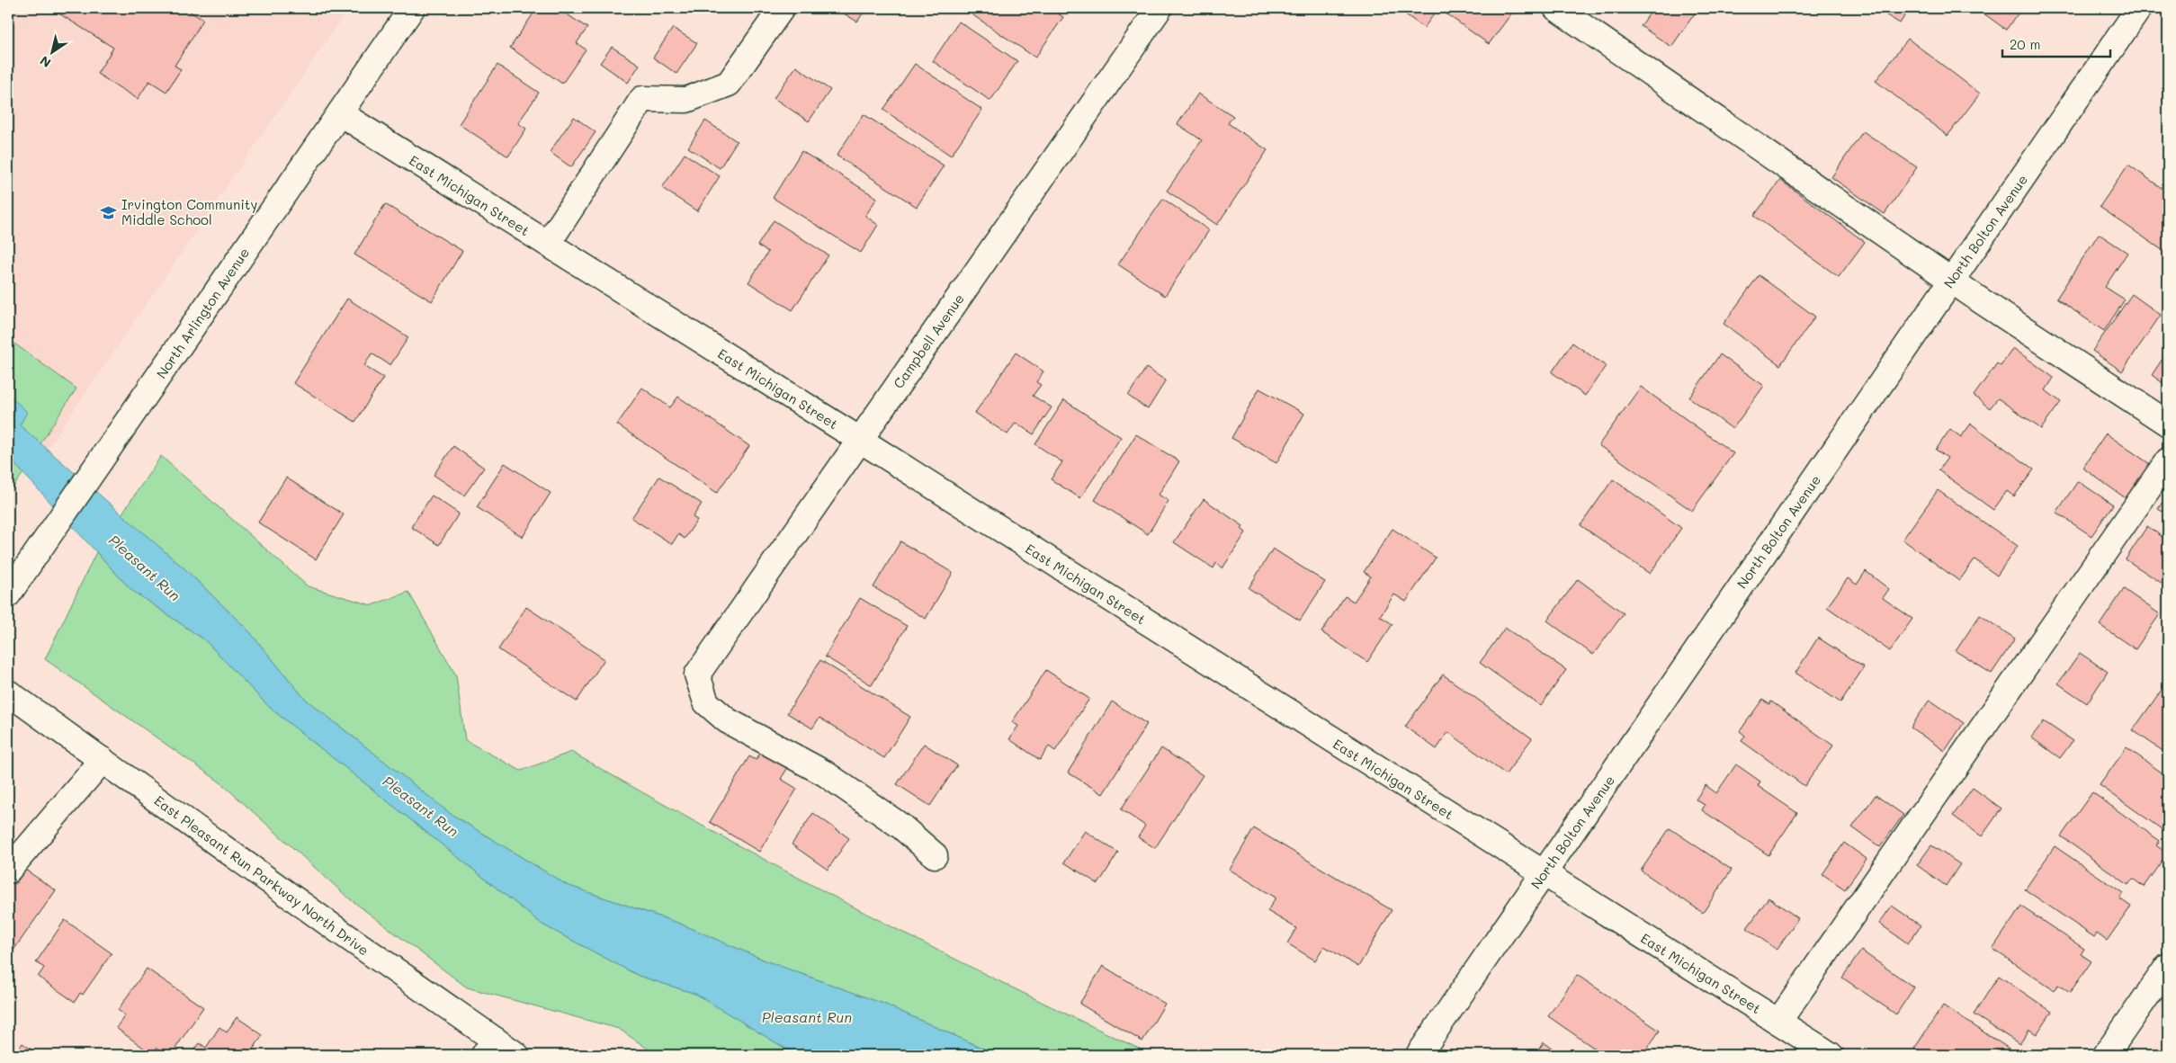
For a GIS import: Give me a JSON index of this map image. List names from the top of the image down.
{
  "streets": {
    "street": [
      "East Michigan Street",
      "North Bolton Avenue",
      "North Arlington Avenue",
      "Campbell Avenue",
      "East Pleasant Run Parkway North Drive"
    ]
  },
  "crossings": [
    ["East Michigan Street", "North Bolton Avenue"],
    ["East Michigan Street", "North Arlington Avenue"],
    ["East Michigan Street", "Campbell Avenue"]
  ],
  "water": ["Pleasant Run"],
  "places": {
    "school or university": ["Irvington Community Middle School"]
  },
  "scale_bar": "20 m",
  "north": "bottom left"
}
